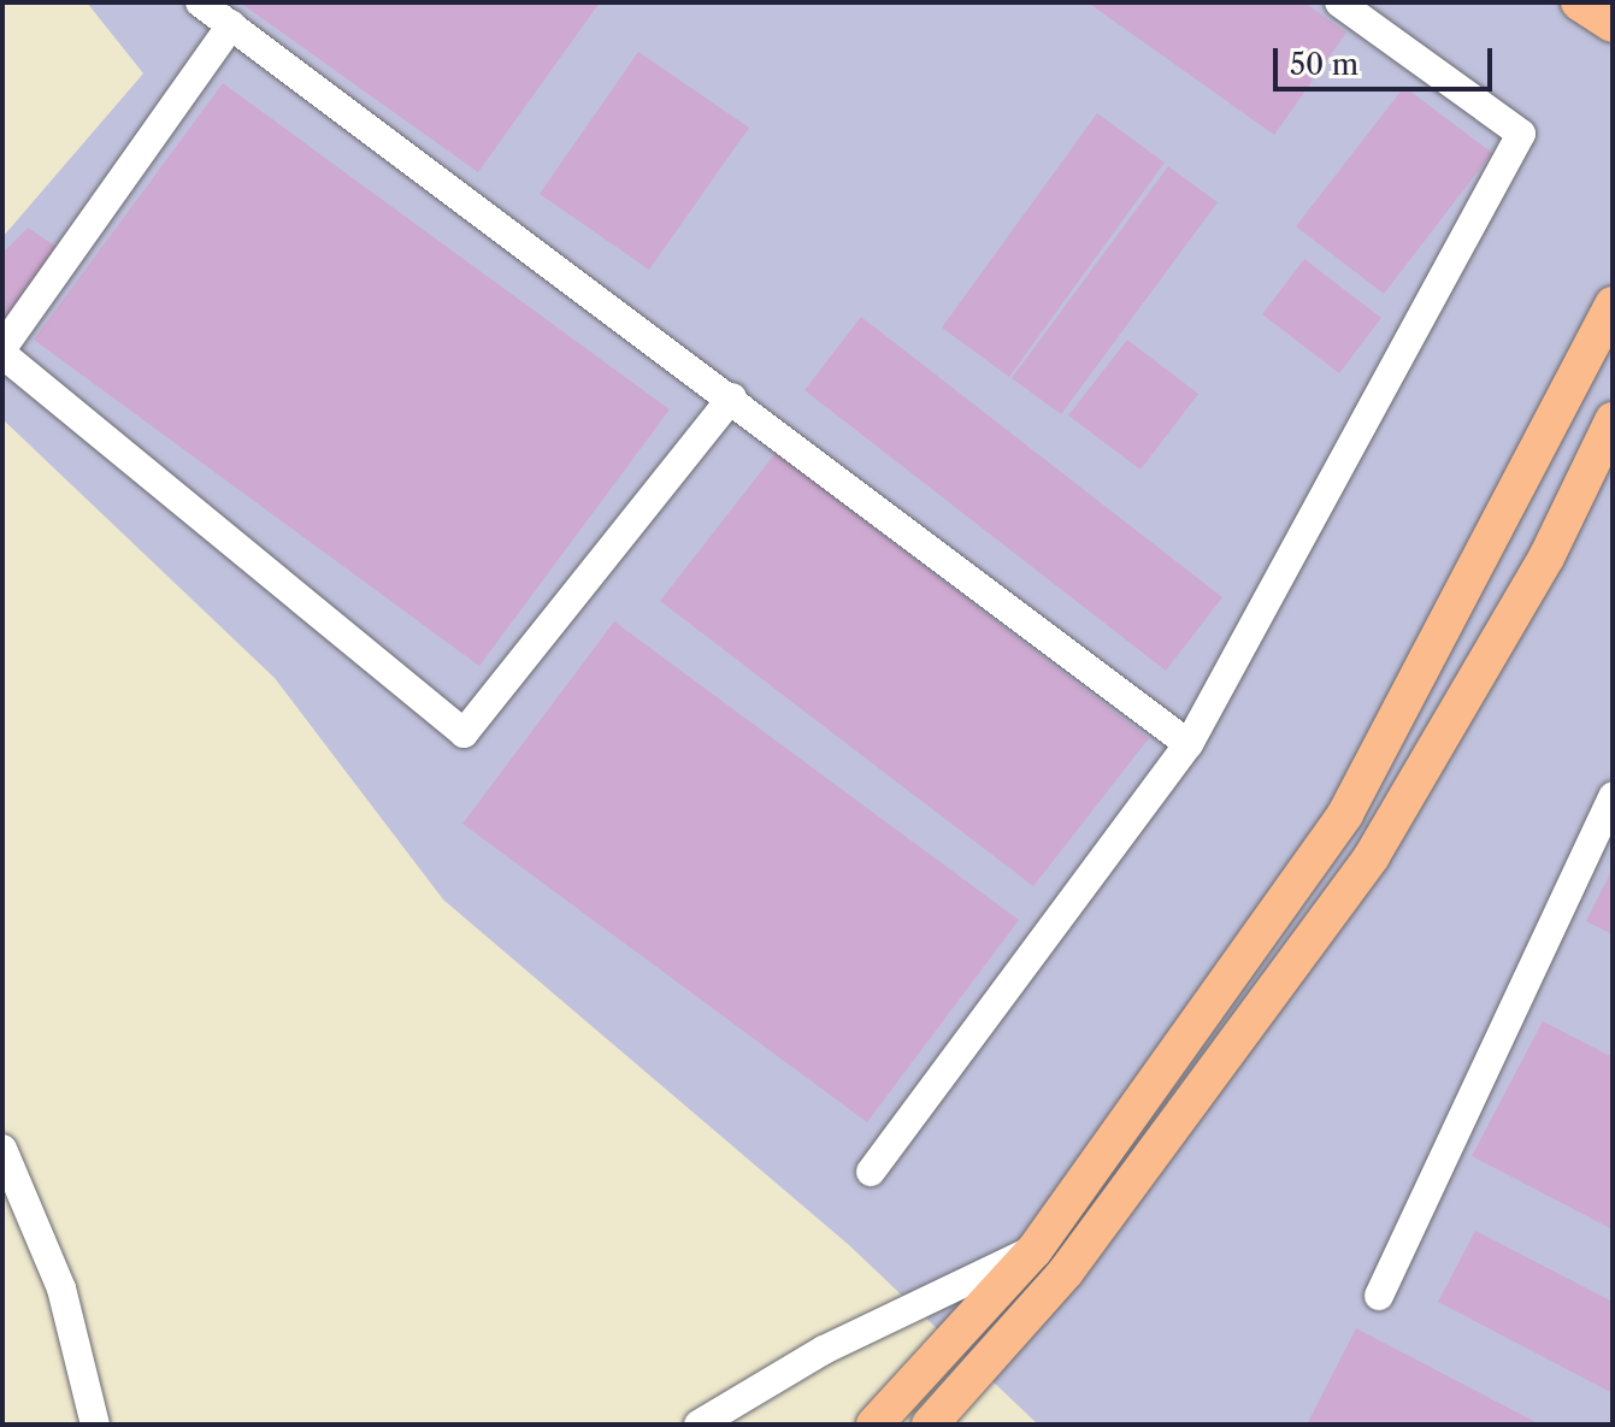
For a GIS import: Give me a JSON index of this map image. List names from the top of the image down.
{
  "scale_bar": "50 m"
}
